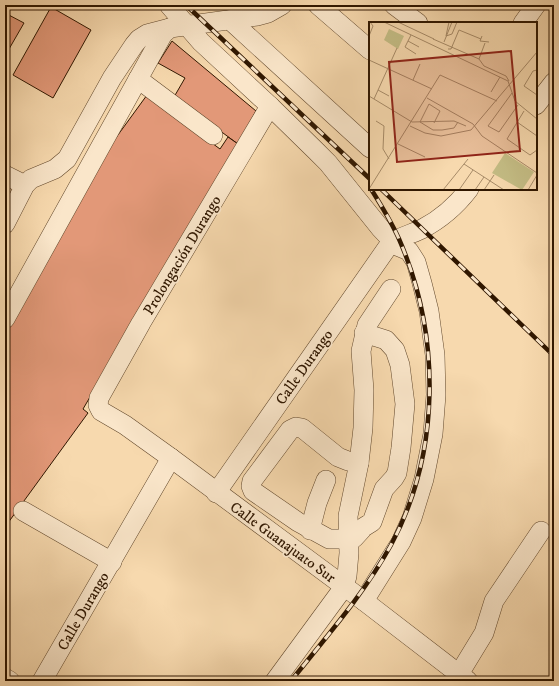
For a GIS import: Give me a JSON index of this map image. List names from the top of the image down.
{
  "streets": {
    "street": ["Prolongación Durango", "Calle Durango", "Calle Guanajuato Sur"]
  },
  "crossings": [
    ["Prolongación Durango", "Calle Guanajuato Sur"],
    ["Calle Durango", "Calle Guanajuato Sur"]
  ]
}
